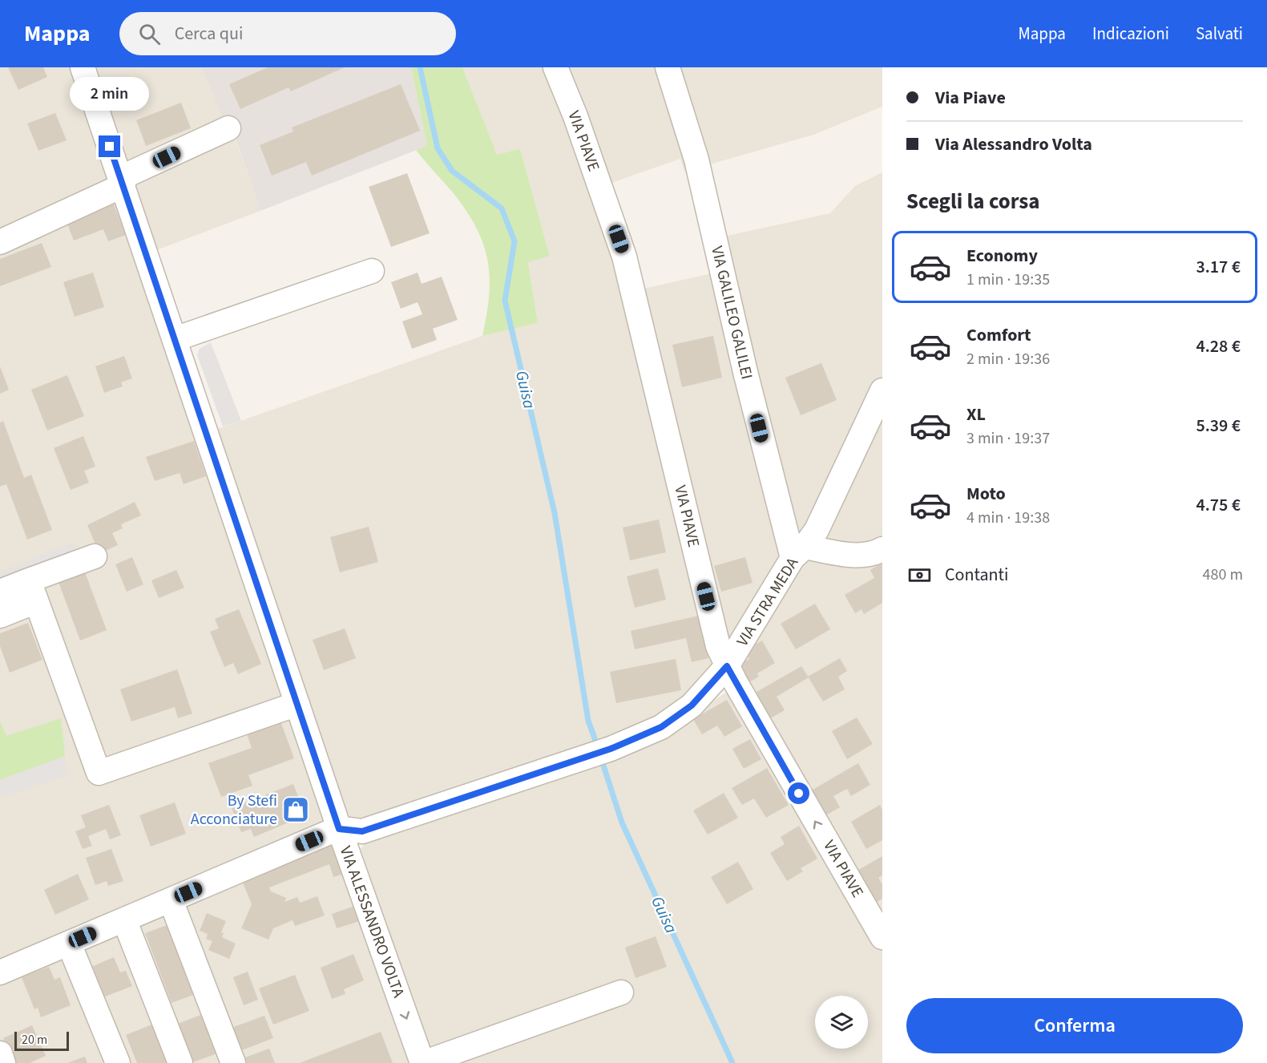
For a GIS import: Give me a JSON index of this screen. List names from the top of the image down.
{
  "streets": {
    "street": [
      "VIA PIAVE",
      "VIA GALILEO GALILEI",
      "VIA STRA MEDA",
      "VIA ALESSANDRO VOLTA"
    ]
  },
  "crossings": [
    ["VIA PIAVE", "VIA STRA MEDA"],
    ["VIA GALILEO GALILEI", "VIA STRA MEDA"],
    ["VIA STRA MEDA", "VIA ALESSANDRO VOLTA"]
  ],
  "water": ["Guisa"],
  "places": {
    "shop": ["By Stefi Acconciature"]
  },
  "scale_bar": "20 m",
  "page": {
    "header": "Mappa",
    "search": "Cerca qui",
    "nav": ["Mappa", "Indicazioni", "Salvati"],
    "banner": ["Via Piave", "Via Alessandro Volta"],
    "bubble": "2 min",
    "heading": "Scegli la corsa",
    "list": [
      {
        "name": "Economy",
        "note": "1 min · 19:35",
        "value": "3.17 €"
      },
      {
        "name": "Comfort",
        "note": "2 min · 19:36",
        "value": "4.28 €"
      },
      {
        "name": "XL",
        "note": "3 min · 19:37",
        "value": "5.39 €"
      },
      {
        "name": "Moto",
        "note": "4 min · 19:38",
        "value": "4.75 €"
      }
    ],
    "pay": ["Contanti", "480 m"],
    "buttons": "Conferma",
    "scale": "20 m"
  }
}
